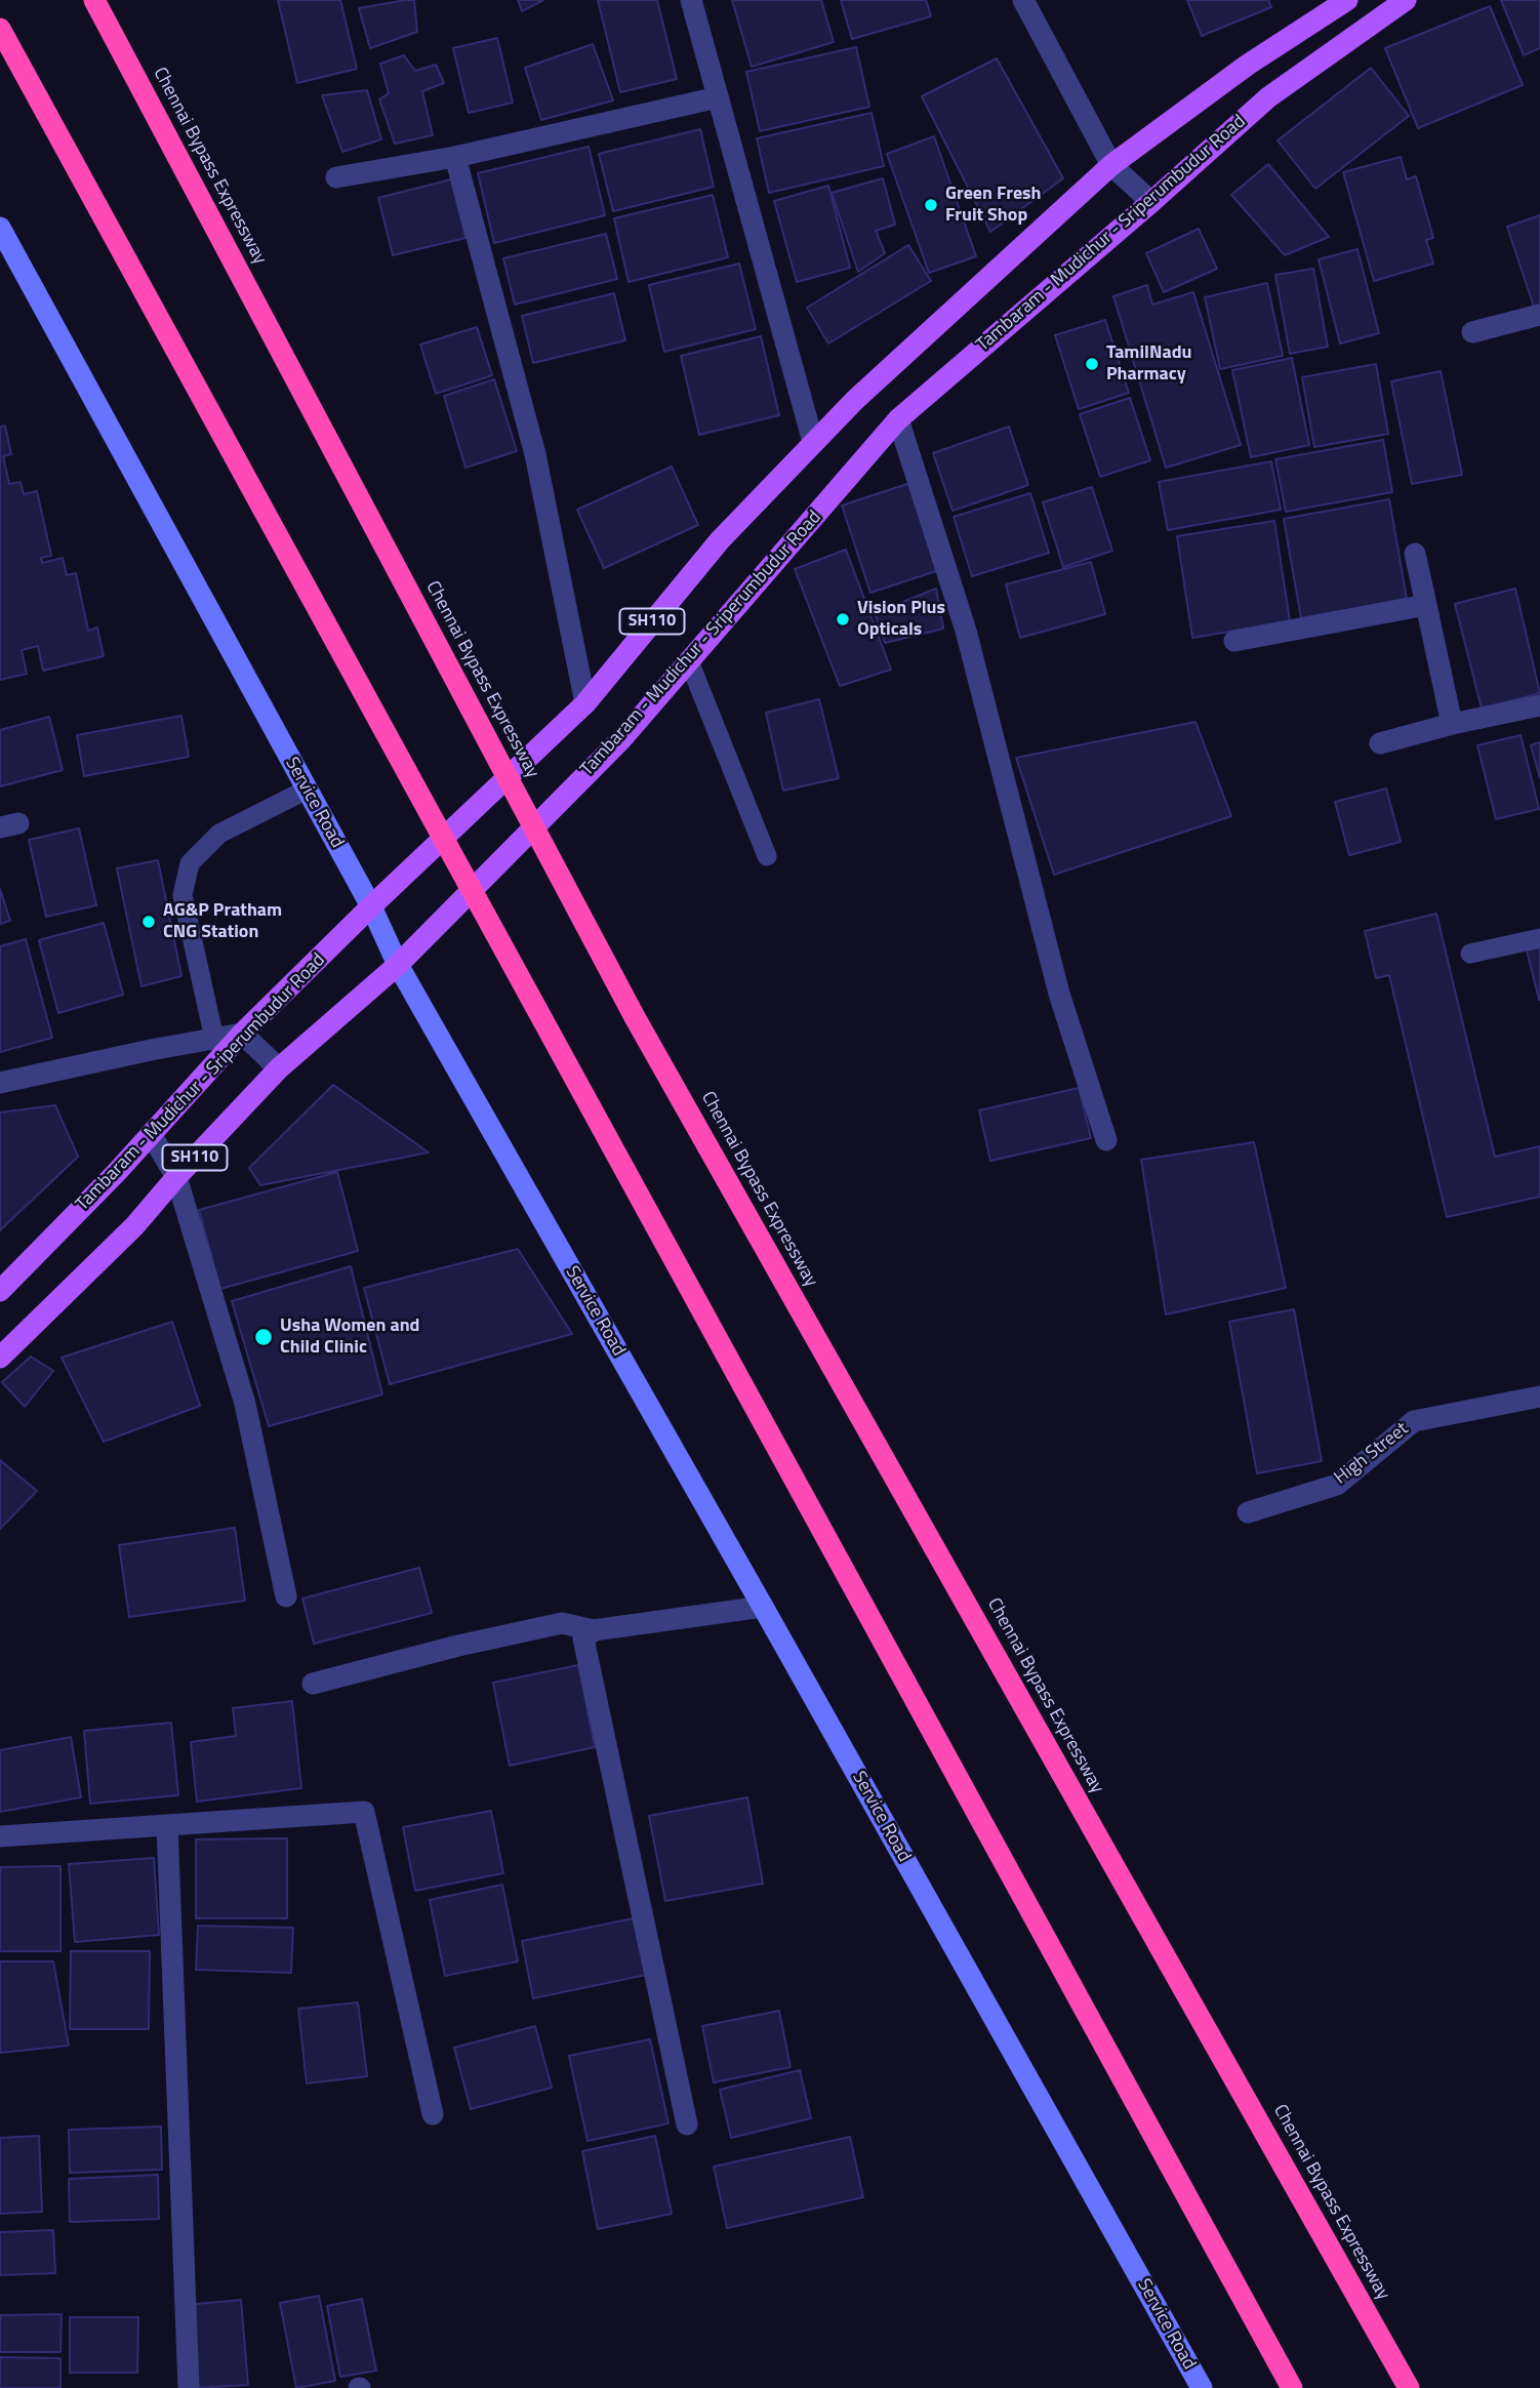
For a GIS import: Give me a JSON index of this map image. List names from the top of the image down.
{
  "streets": {
    "highway": ["Chennai Bypass Expressway"],
    "main road": ["Tambaram - Mudichur - Sriperumbudur Road", "SH110"],
    "street": ["Service Road", "High Street"]
  },
  "crossings": [
    ["Tambaram - Mudichur - Sriperumbudur Road", "Service Road"]
  ],
  "places": [
    "Green Fresh Fruit Shop",
    "TamilNadu Pharmacy",
    "Vision Plus Opticals",
    "AG&P Pratham CNG Station",
    "Usha Women and Child Clinic"
  ]
}
